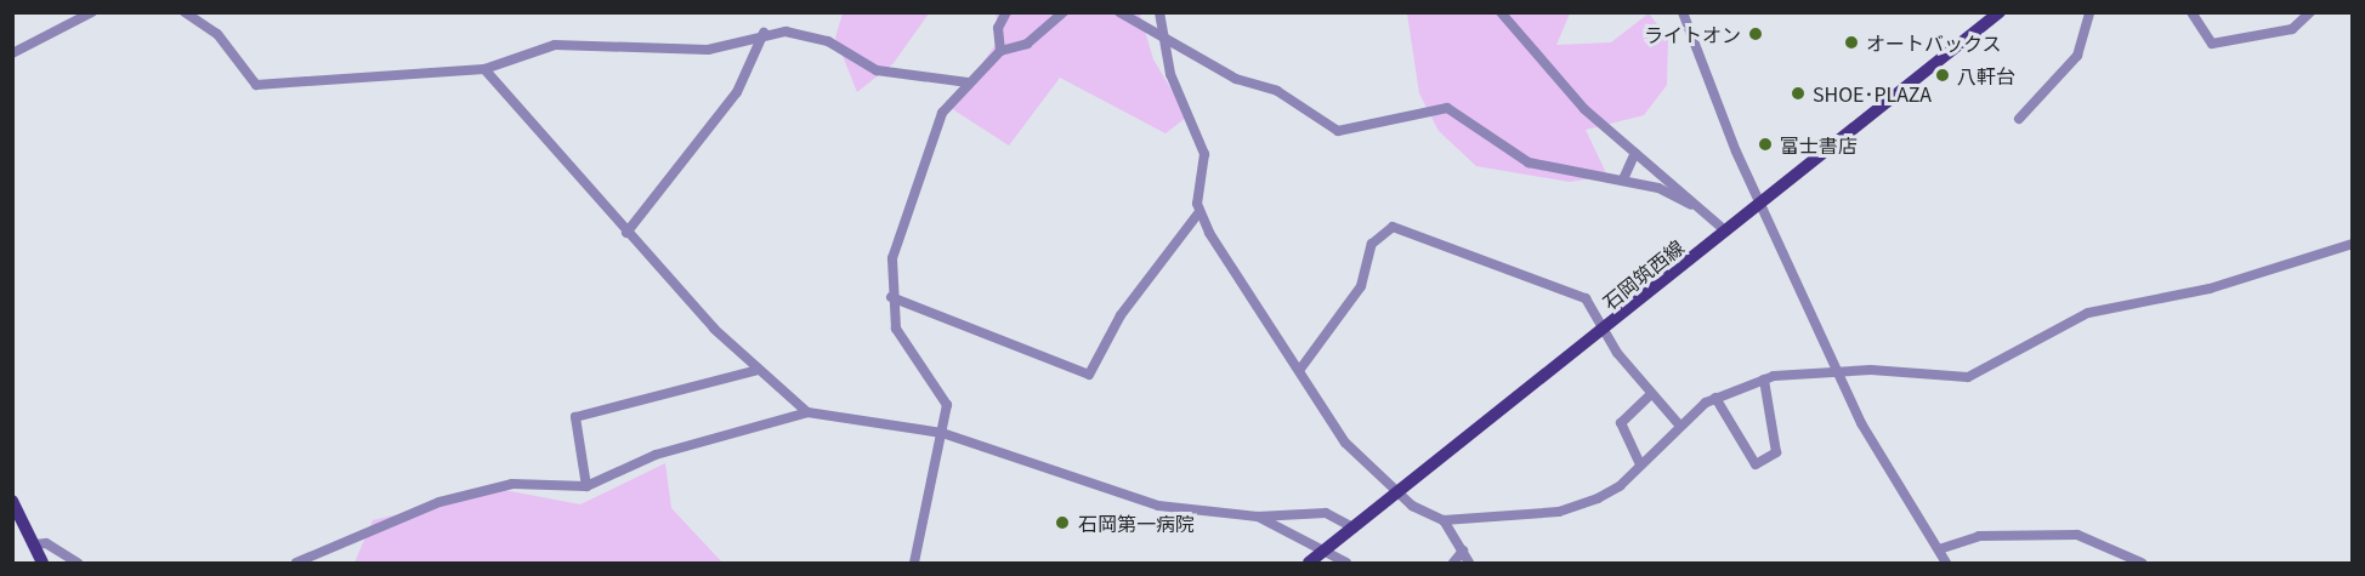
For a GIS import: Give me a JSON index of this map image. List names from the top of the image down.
{
  "streets": {
    "main road": ["石岡筑西線"]
  },
  "places": [
    "ライトオン",
    "オートバックス",
    "八軒台",
    "SHOE･PLAZA",
    "富士書店",
    "石岡第一病院"
  ]
}
